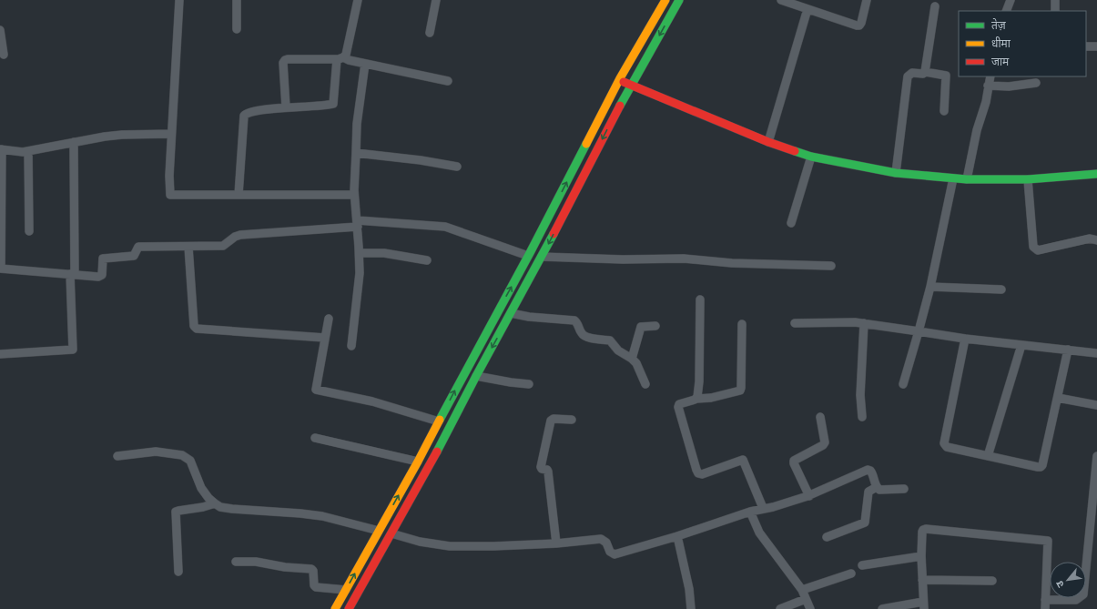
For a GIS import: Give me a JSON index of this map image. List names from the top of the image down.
{
  "legend": ["तेज़", "धीमा", "जाम"],
  "north": "bottom left"
}
